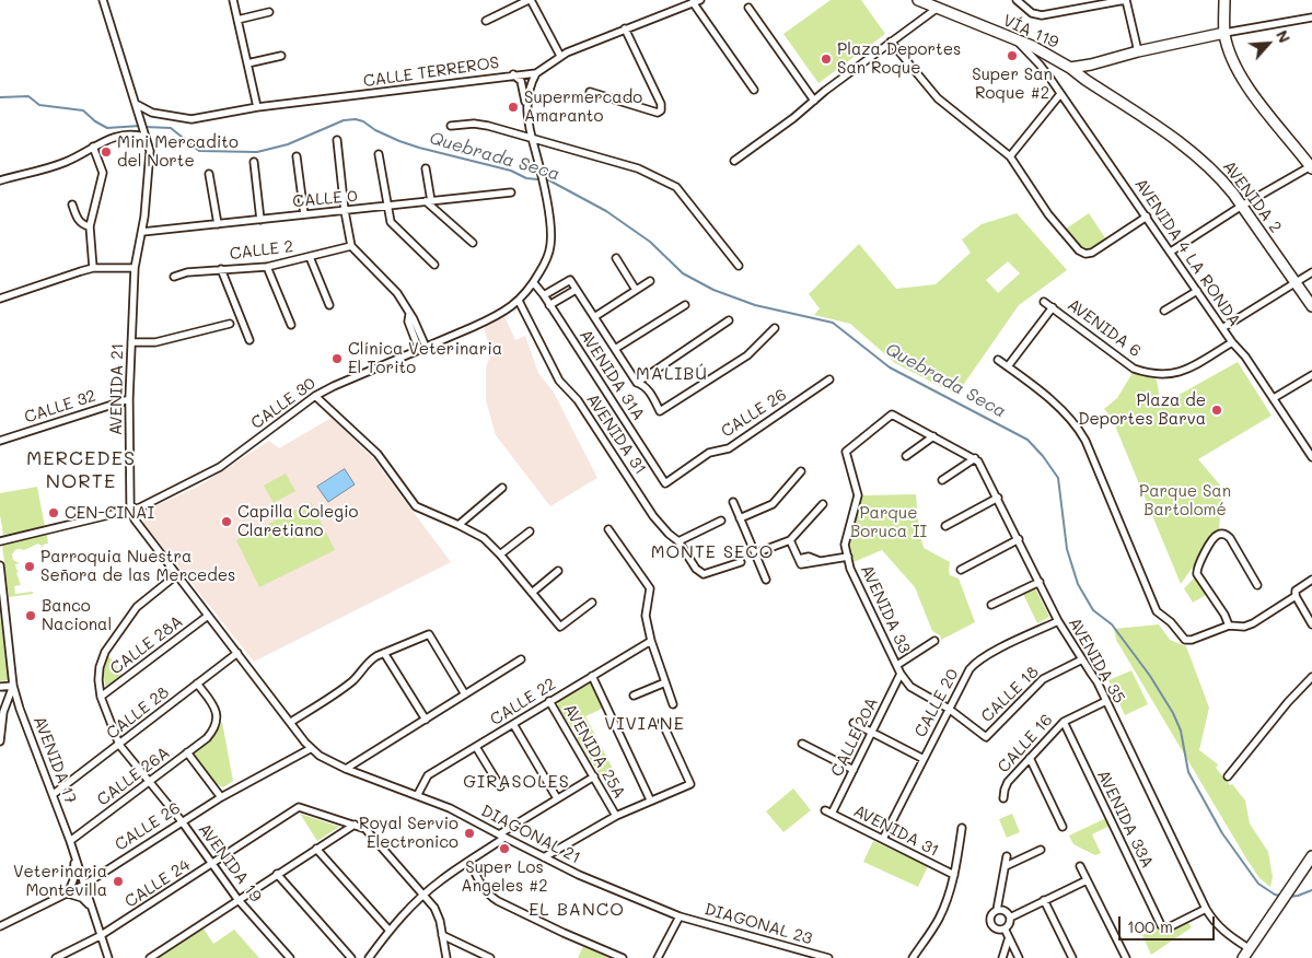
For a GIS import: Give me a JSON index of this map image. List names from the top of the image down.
{
  "streets": {
    "main road": ["VÍA 119", "AVENIDA 2"],
    "street": [
      "CALLE TERREROS",
      "CALLE 0",
      "CALLE 2",
      "AVENIDA 4 LA RONDA",
      "AVENIDA 6",
      "AVENIDA 31A",
      "AVENIDA 21",
      "CALLE 30",
      "CALLE 32",
      "CALLE 26",
      "AVENIDA 31",
      "AVENIDA 33",
      "CALLE 28A",
      "AVENIDA 35",
      "CALLE 18",
      "CALLE 22",
      "CALLE 20",
      "CALLE 28",
      "CALLE 20A",
      "CALLE 16",
      "AVENIDA 25A",
      "AVENIDA 17",
      "CALLE 26A",
      "AVENIDA 33A",
      "DIAGONAL 21",
      "AVENIDA 19",
      "CALLE 24",
      "DIAGONAL 23"
    ]
  },
  "crossings": [
    ["VÍA 119", "AVENIDA 2"],
    ["VÍA 119", "AVENIDA 4 LA RONDA"],
    ["CALLE TERREROS", "AVENIDA 21"],
    ["CALLE 0", "AVENIDA 21"],
    ["AVENIDA 4 LA RONDA", "AVENIDA 6"],
    ["AVENIDA 31A", "CALLE 30"],
    ["AVENIDA 31A", "CALLE 26"],
    ["AVENIDA 21", "CALLE 30"],
    ["AVENIDA 21", "CALLE 32"],
    ["AVENIDA 21", "CALLE 26"],
    ["AVENIDA 21", "CALLE 28A"],
    ["AVENIDA 21", "CALLE 28"],
    ["AVENIDA 21", "DIAGONAL 21"],
    ["AVENIDA 21", "AVENIDA 19"],
    ["CALLE 30", "AVENIDA 31"],
    ["CALLE 26", "AVENIDA 17"],
    ["CALLE 26", "DIAGONAL 21"],
    ["CALLE 26", "AVENIDA 19"],
    ["AVENIDA 31", "CALLE 20"],
    ["AVENIDA 31", "CALLE 20A"],
    ["AVENIDA 33", "AVENIDA 35"],
    ["AVENIDA 33", "CALLE 18"],
    ["AVENIDA 33", "CALLE 20"],
    ["AVENIDA 33", "CALLE 20A"],
    ["CALLE 28A", "AVENIDA 19"],
    ["AVENIDA 35", "CALLE 18"],
    ["AVENIDA 35", "CALLE 20"],
    ["AVENIDA 35", "CALLE 16"],
    ["AVENIDA 35", "AVENIDA 33A"],
    ["CALLE 22", "AVENIDA 25A"],
    ["CALLE 22", "DIAGONAL 21"],
    ["CALLE 28", "AVENIDA 17"],
    ["CALLE 28", "CALLE 26A"],
    ["CALLE 28", "AVENIDA 19"],
    ["CALLE 16", "AVENIDA 33A"],
    ["AVENIDA 17", "CALLE 26A"],
    ["AVENIDA 17", "CALLE 24"],
    ["CALLE 26A", "AVENIDA 19"],
    ["DIAGONAL 21", "DIAGONAL 23"],
    ["AVENIDA 19", "CALLE 24"]
  ],
  "districts": [
    "MALIBÚ",
    "MERCEDES NORTE",
    "MONTE SECO",
    "VIVIANE",
    "GIRASOLES",
    "EL BANCO"
  ],
  "water": ["Quebrada Seca"],
  "parks": ["Parque San Bartolomé", "Parque Boruca II"],
  "places": [
    "Super San Roque #2",
    "Plaza Deportes San Roque",
    "Supermercado Amaranto",
    "Mini Mercadito del Norte",
    "Clínica Veterinaria El Torito",
    "Plaza de Deportes Barva",
    "CEN-CINAI",
    "Capilla Colegio Claretiano",
    "Parroquia Nuestra Señora de las Mercedes",
    "Banco Nacional",
    "Royal Servio Electronico",
    "Super Los Angeles #2",
    "Veterinaria Montevilla"
  ],
  "scale_bar": "100 m",
  "north": "top right"
}
